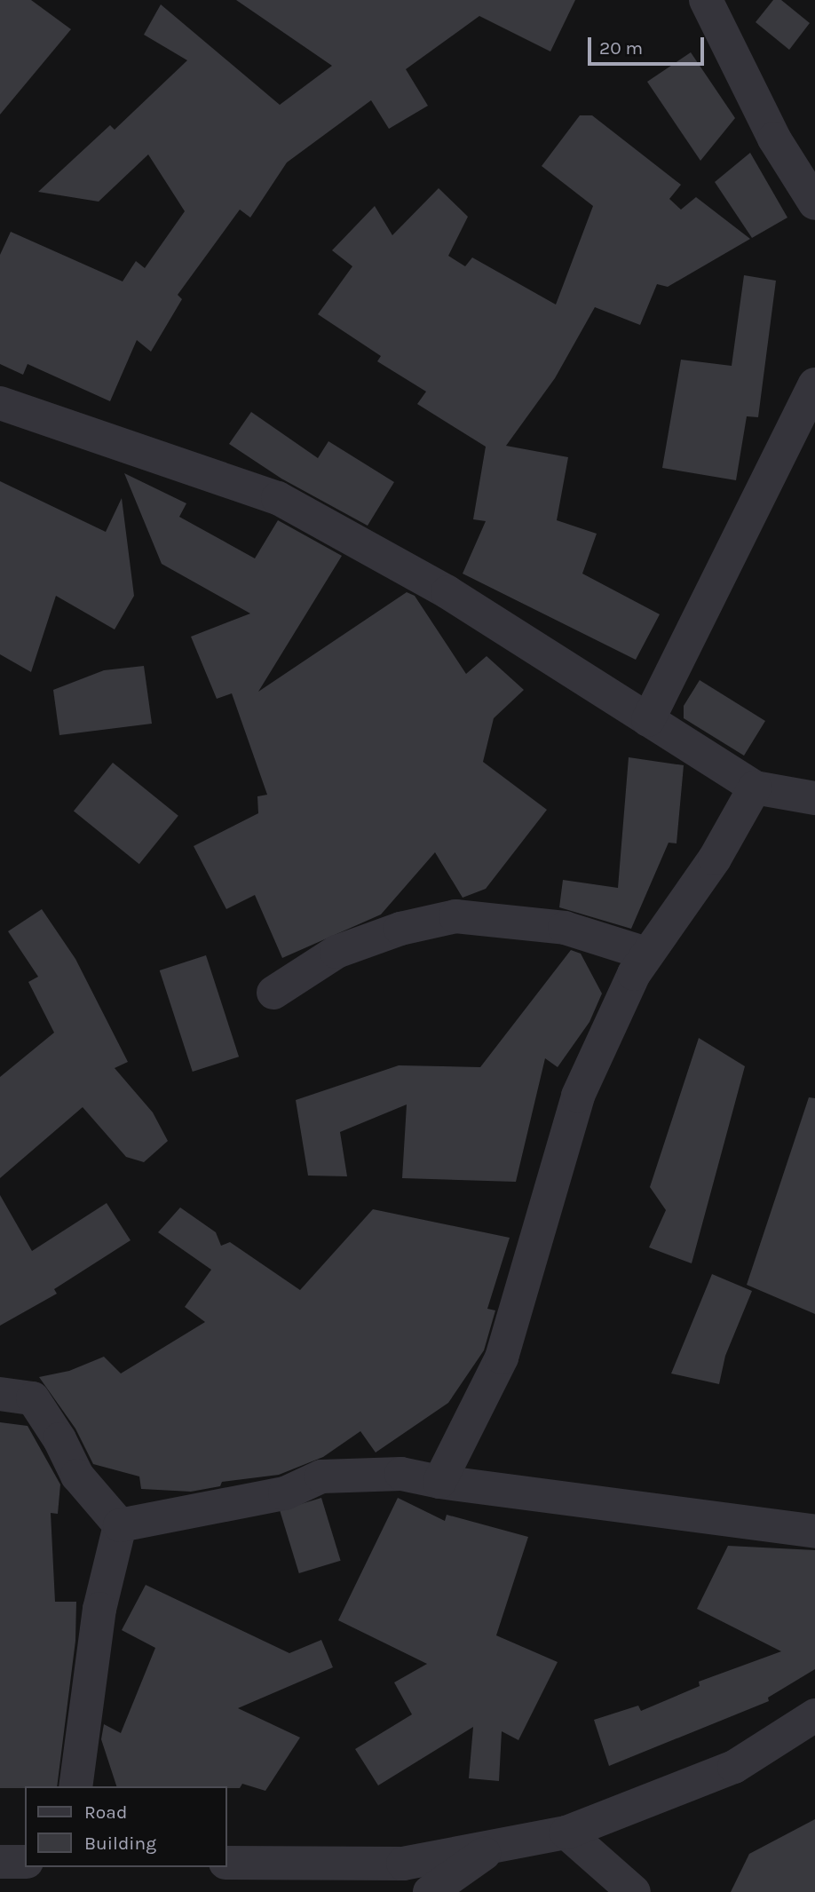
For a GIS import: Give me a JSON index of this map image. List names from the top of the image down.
{
  "legend": ["Road", "Building"],
  "scale_bar": "20 m"
}
